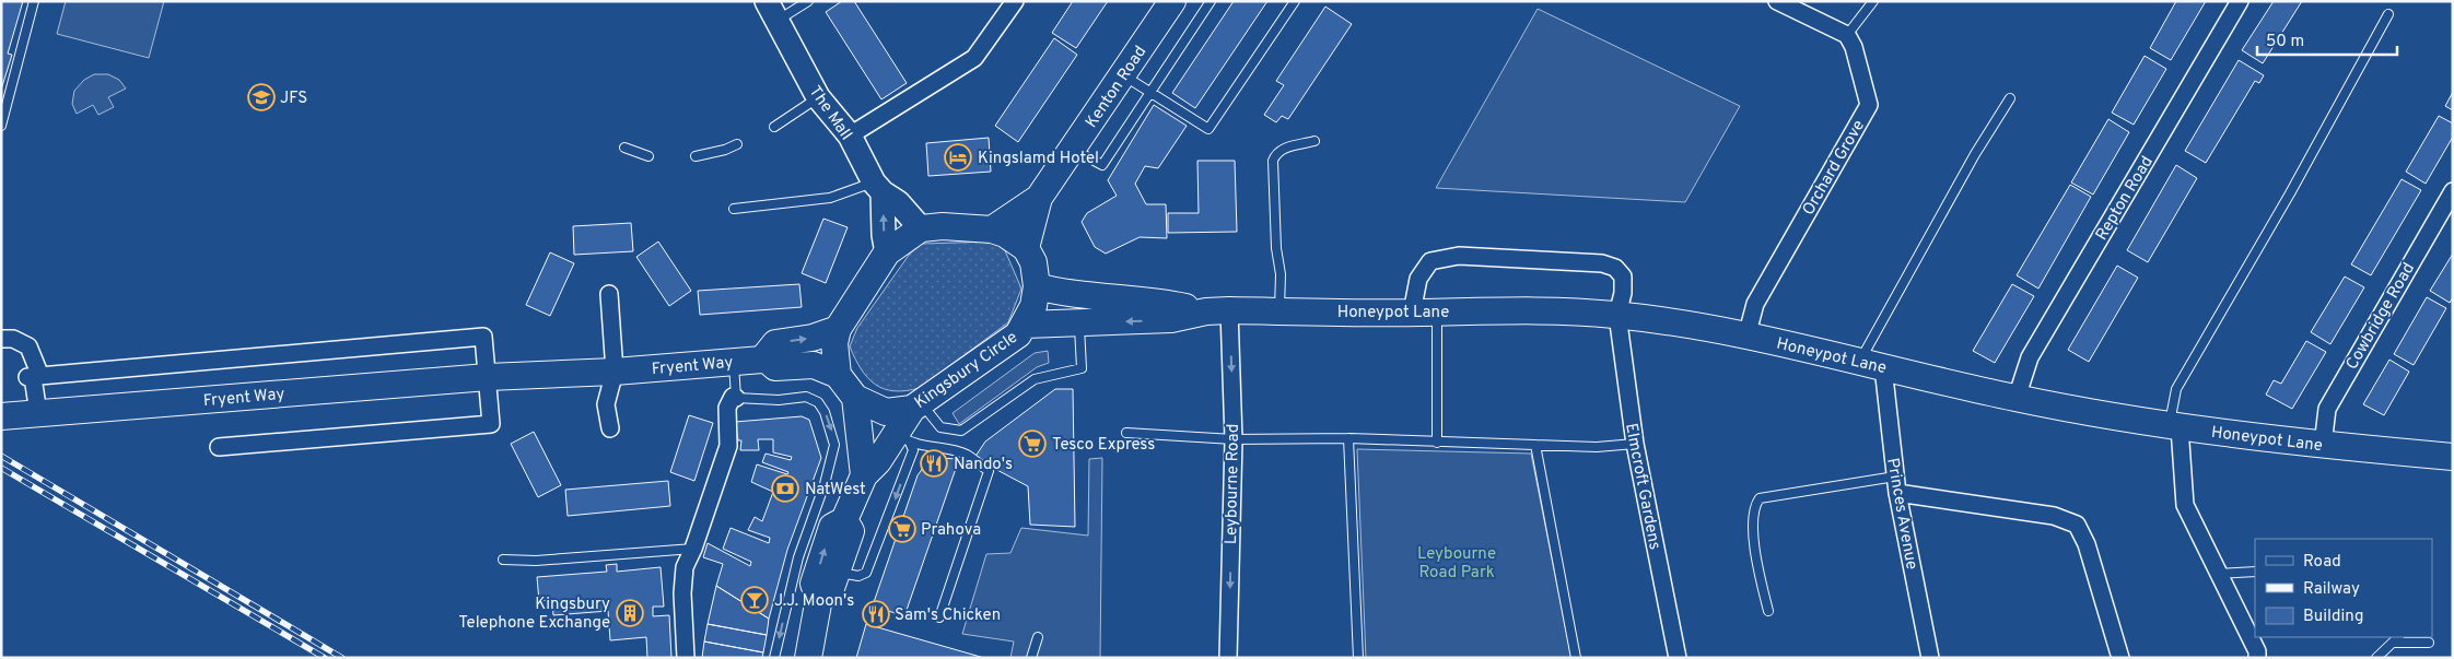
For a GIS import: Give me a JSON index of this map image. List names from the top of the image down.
{
  "streets": {
    "main road": [
      "Kenton Road",
      "Honeypot Lane",
      "Fryent Way",
      "Kingsbury Circle"
    ],
    "street": [
      "The Mall",
      "Orchard Grove",
      "Repton Road",
      "Cowbridge Road",
      "Leybourne Road",
      "Elmcroft Gardens",
      "Princes Avenue"
    ]
  },
  "crossings": [
    ["Kenton Road", "The Mall"],
    ["Kenton Road", "Honeypot Lane"],
    ["Kenton Road", "Fryent Way"],
    ["Kenton Road", "Kingsbury Circle"],
    ["The Mall", "Honeypot Lane"],
    ["The Mall", "Fryent Way"],
    ["The Mall", "Kingsbury Circle"],
    ["Orchard Grove", "Honeypot Lane"],
    ["Repton Road", "Honeypot Lane"],
    ["Honeypot Lane", "Cowbridge Road"],
    ["Honeypot Lane", "Fryent Way"],
    ["Honeypot Lane", "Kingsbury Circle"],
    ["Honeypot Lane", "Leybourne Road"],
    ["Honeypot Lane", "Elmcroft Gardens"],
    ["Honeypot Lane", "Princes Avenue"],
    ["Fryent Way", "Kingsbury Circle"]
  ],
  "one_way": ["Leybourne Road"],
  "parks": ["Leybourne Road Park"],
  "places": {
    "school or university": ["JFS"],
    "hotel": ["Kingslamd Hotel"],
    "supermarket": ["Tesco Express", "Prahova"],
    "restaurant": ["Nando's", "Sam's Chicken"],
    "bank": ["NatWest"],
    "bar": ["J.J. Moon's"],
    "building": ["Kingsbury Telephone Exchange"]
  },
  "legend": ["Road", "Railway", "Building"],
  "scale_bar": "50 m"
}
